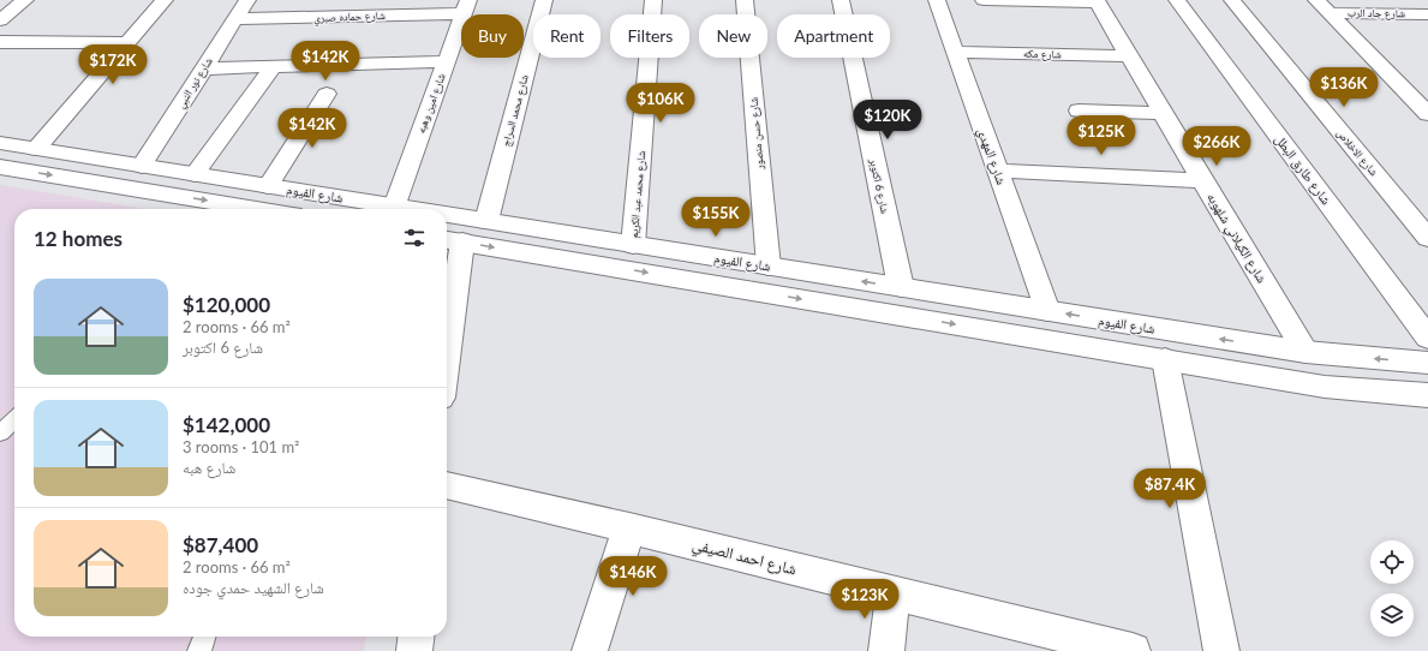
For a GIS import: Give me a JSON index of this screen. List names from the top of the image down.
{
  "streets": {
    "street": [
      "شارع جاد الرب",
      "شارع حماده صبري",
      "شارع مكه",
      "شارع نور النبي",
      "شارع امين وهبه",
      "شارع محمد السراج",
      "شارع حسن منصور",
      "شارع الاخلاص",
      "شارع المهدي",
      "شارع طارق البطل",
      "شارع 6 اكتوبر",
      "شارع الفيوم",
      "شارع محمد عبد الكريم",
      "شارع الكيلاني شلهوبه",
      "شارع احمد الصيفي"
    ]
  },
  "crossings": [
    ["شارع حماده صبري", "شارع نور النبي"],
    ["شارع حماده صبري", "شارع امين وهبه"],
    ["شارع مكه", "شارع المهدي"],
    ["شارع مكه", "شارع الكيلاني شلهوبه"],
    ["شارع نور النبي", "شارع الفيوم"],
    ["شارع امين وهبه", "شارع الفيوم"],
    ["شارع محمد السراج", "شارع الفيوم"],
    ["شارع حسن منصور", "شارع الفيوم"],
    ["شارع المهدي", "شارع الفيوم"],
    ["شارع 6 اكتوبر", "شارع الفيوم"],
    ["شارع الفيوم", "شارع محمد عبد الكريم"],
    ["شارع الفيوم", "شارع الكيلاني شلهوبه"]
  ],
  "page": {
    "chip": [
      "Buy",
      "Rent",
      "Filters",
      "New",
      "Apartment"
    ],
    "price": [
      "$142K",
      "$172K",
      "$136K",
      "$106K",
      "$120K",
      "$142K",
      "$125K",
      "$266K",
      "$155K",
      "$87.4K",
      "$146K",
      "$123K"
    ],
    "heading": "12 homes",
    "list": [
      {
        "name": "$120,000",
        "note": "2 rooms · 66 m² · شارع 6 اكتوبر"
      },
      {
        "name": "$142,000",
        "note": "3 rooms · 101 m² · شارع هبه"
      },
      {
        "name": "$87,400",
        "note": "2 rooms · 66 m² · شارع الشهيد حمدي جوده"
      }
    ]
  }
}
